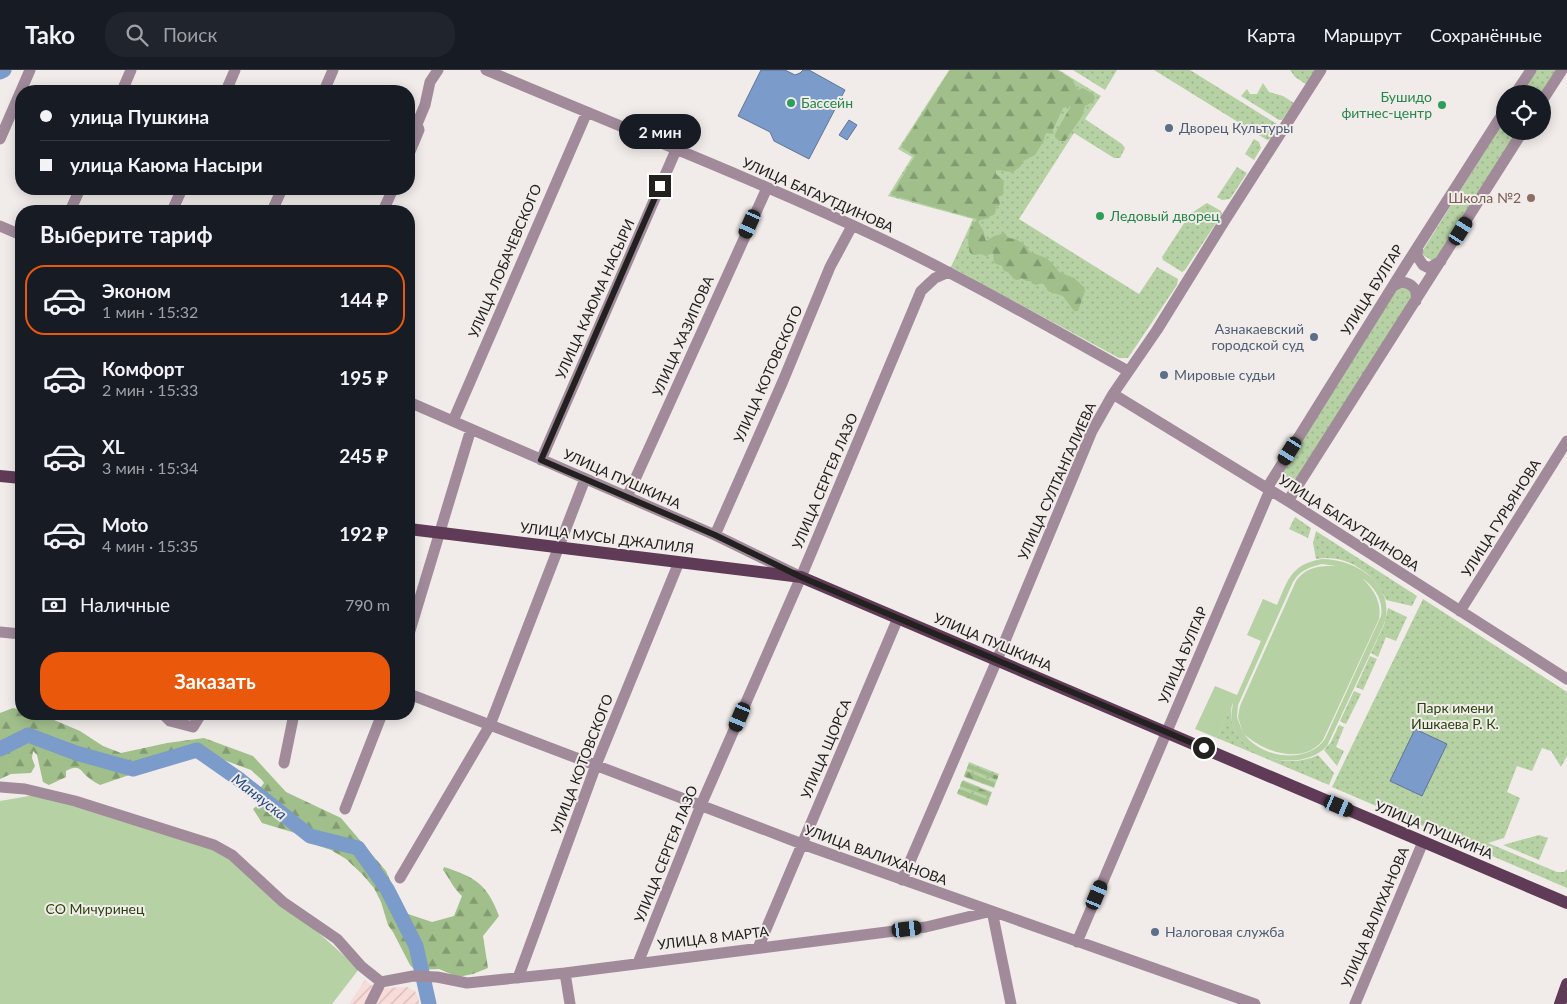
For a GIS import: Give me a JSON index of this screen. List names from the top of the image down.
{
  "streets": {
    "main road": ["УЛИЦА ПУШКИНА", "УЛИЦА МУСЫ ДЖАЛИЛЯ"],
    "street": [
      "УЛИЦА БАГАУТДИНОВА",
      "УЛИЦА ЛОБАЧЕВСКОГО",
      "УЛИЦА БУЛГАР",
      "УЛИЦА КАЮМА НАСЫРИ",
      "УЛИЦА ХАЗИПОВА",
      "УЛИЦА КОТОВСКОГО",
      "УЛИЦА СЕРГЕЯ ЛАЗО",
      "УЛИЦА СУЛТАНГАЛИЕВА",
      "УЛИЦА ГУРЬЯНОВА",
      "УЛИЦА ЩОРСА",
      "УЛИЦА ВАЛИХАНОВА",
      "УЛИЦА 8 МАРТА"
    ]
  },
  "crossings": [
    ["УЛИЦА БАГАУТДИНОВА", "УЛИЦА ЛОБАЧЕВСКОГО"],
    ["УЛИЦА БАГАУТДИНОВА", "УЛИЦА БУЛГАР"],
    ["УЛИЦА БАГАУТДИНОВА", "УЛИЦА КАЮМА НАСЫРИ"],
    ["УЛИЦА БАГАУТДИНОВА", "УЛИЦА ХАЗИПОВА"],
    ["УЛИЦА БАГАУТДИНОВА", "УЛИЦА КОТОВСКОГО"],
    ["УЛИЦА БАГАУТДИНОВА", "УЛИЦА СЕРГЕЯ ЛАЗО"],
    ["УЛИЦА БАГАУТДИНОВА", "УЛИЦА СУЛТАНГАЛИЕВА"],
    ["УЛИЦА БАГАУТДИНОВА", "УЛИЦА ГУРЬЯНОВА"],
    ["УЛИЦА ЛОБАЧЕВСКОГО", "УЛИЦА ПУШКИНА"],
    ["УЛИЦА БУЛГАР", "УЛИЦА ПУШКИНА"],
    ["УЛИЦА БУЛГАР", "УЛИЦА ВАЛИХАНОВА"],
    ["УЛИЦА КАЮМА НАСЫРИ", "УЛИЦА ПУШКИНА"],
    ["УЛИЦА ХАЗИПОВА", "УЛИЦА ПУШКИНА"],
    ["УЛИЦА КОТОВСКОГО", "УЛИЦА ПУШКИНА"],
    ["УЛИЦА КОТОВСКОГО", "УЛИЦА МУСЫ ДЖАЛИЛЯ"],
    ["УЛИЦА КОТОВСКОГО", "УЛИЦА ВАЛИХАНОВА"],
    ["УЛИЦА КОТОВСКОГО", "УЛИЦА 8 МАРТА"],
    ["УЛИЦА ПУШКИНА", "УЛИЦА СЕРГЕЯ ЛАЗО"],
    ["УЛИЦА ПУШКИНА", "УЛИЦА СУЛТАНГАЛИЕВА"],
    ["УЛИЦА ПУШКИНА", "УЛИЦА МУСЫ ДЖАЛИЛЯ"],
    ["УЛИЦА ПУШКИНА", "УЛИЦА ЩОРСА"],
    ["УЛИЦА ПУШКИНА", "УЛИЦА ВАЛИХАНОВА"],
    ["УЛИЦА СЕРГЕЯ ЛАЗО", "УЛИЦА МУСЫ ДЖАЛИЛЯ"],
    ["УЛИЦА СЕРГЕЯ ЛАЗО", "УЛИЦА ВАЛИХАНОВА"],
    ["УЛИЦА СЕРГЕЯ ЛАЗО", "УЛИЦА 8 МАРТА"],
    ["УЛИЦА СУЛТАНГАЛИЕВА", "УЛИЦА ВАЛИХАНОВА"],
    ["УЛИЦА ЩОРСА", "УЛИЦА ВАЛИХАНОВА"],
    ["УЛИЦА ЩОРСА", "УЛИЦА 8 МАРТА"],
    ["УЛИЦА ВАЛИХАНОВА", "УЛИЦА 8 МАРТА"]
  ],
  "water": ["Маняуска"],
  "parks": ["Парк имени Ишкаева Р. К.", "СО Мичуринец"],
  "places": [
    "Бассейн",
    "Бушидо фитнес-центр",
    "Дворец Культуры",
    "Школа №2",
    "Ледовый дворец",
    "Азнакаевский городской суд",
    "Мировые судьи",
    "Налоговая служба"
  ],
  "page": {
    "header": "Tako",
    "search": "Поиск",
    "nav": ["Карта", "Маршрут", "Сохранённые"],
    "banner": ["улица Пушкина", "улица Каюма Насыри"],
    "bubble": "2 мин",
    "heading": "Выберите тариф",
    "list": [
      {
        "name": "Эконом",
        "note": "1 мин · 15:32",
        "value": "144 ₽"
      },
      {
        "name": "Комфорт",
        "note": "2 мин · 15:33",
        "value": "195 ₽"
      },
      {
        "name": "XL",
        "note": "3 мин · 15:34",
        "value": "245 ₽"
      },
      {
        "name": "Moto",
        "note": "4 мин · 15:35",
        "value": "192 ₽"
      }
    ],
    "pay": ["Наличные", "790 m"],
    "buttons": "Заказать"
  }
}
